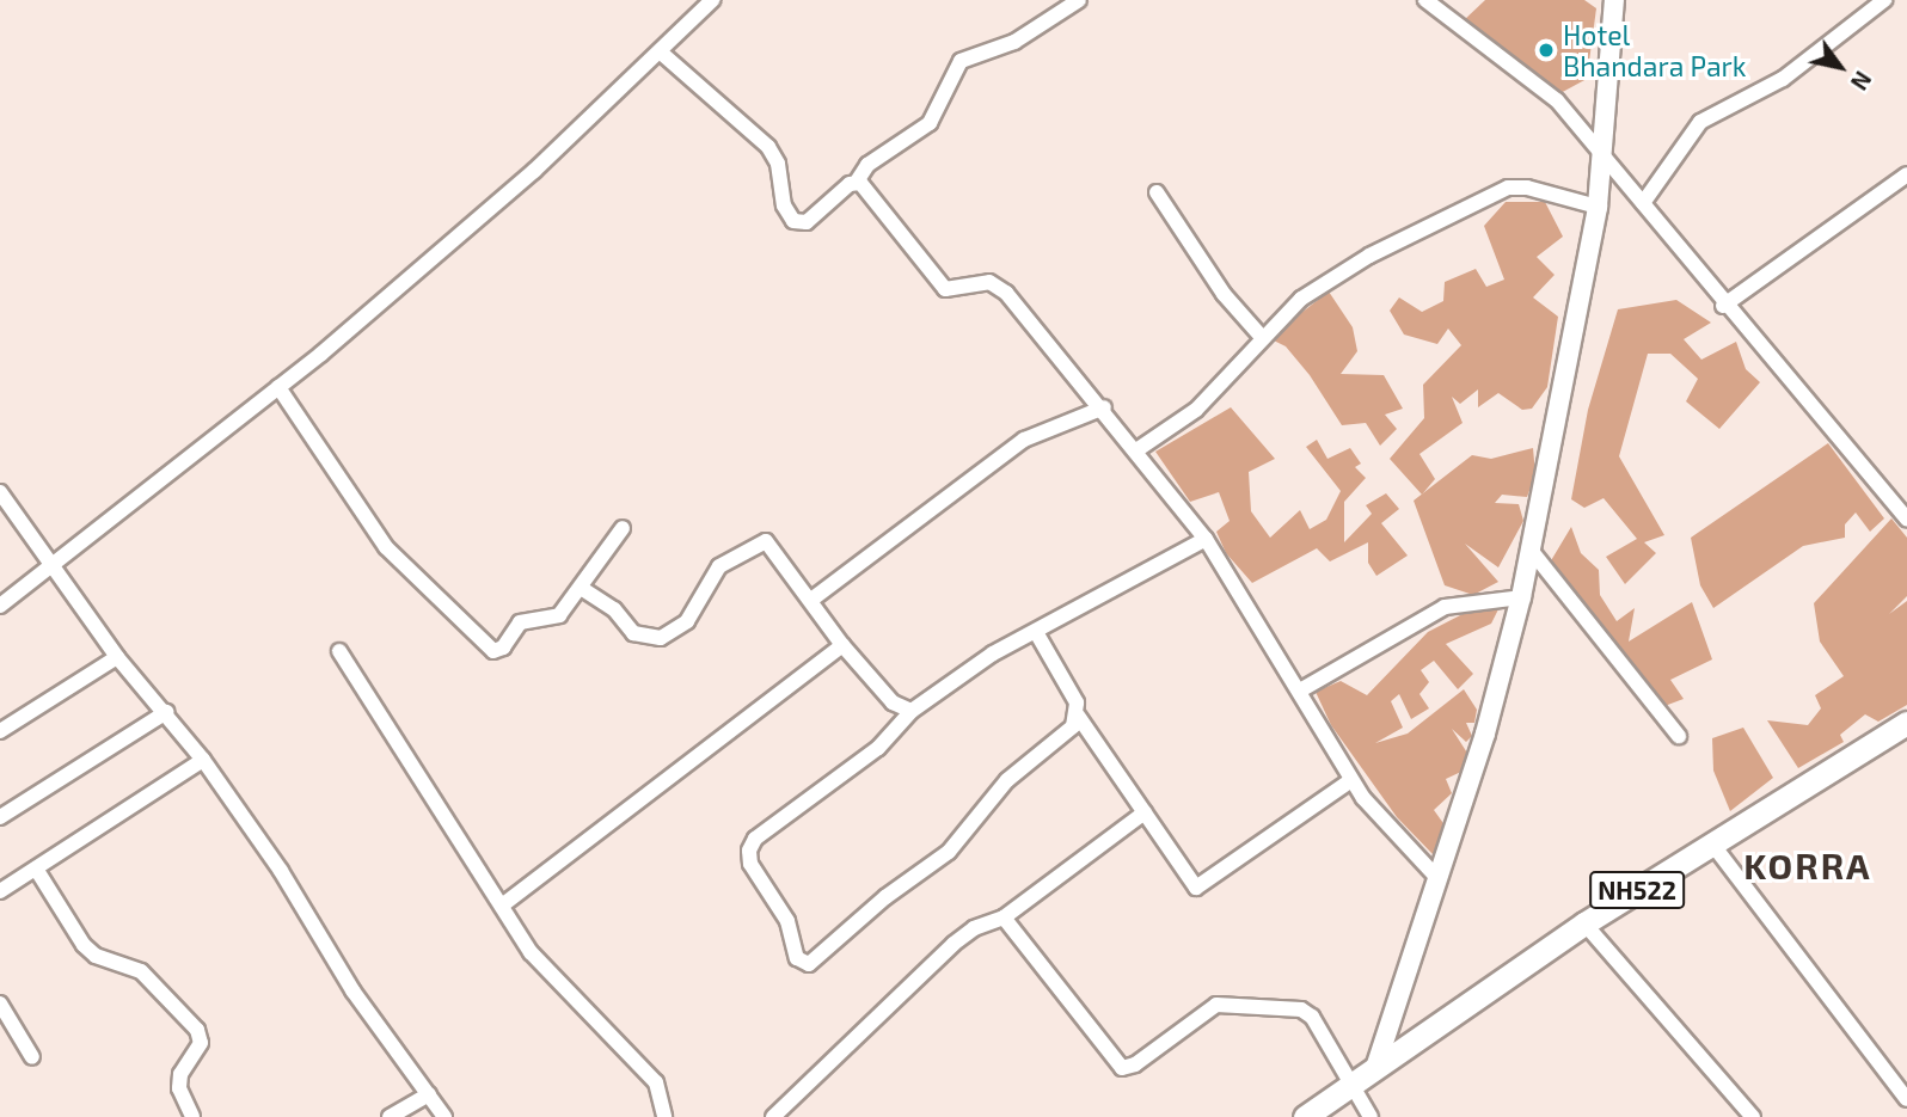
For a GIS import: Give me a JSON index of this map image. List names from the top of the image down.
{
  "streets": {
    "highway": ["NH522"]
  },
  "districts": ["KORRA"],
  "places": ["Hotel Bhandara Park"],
  "north": "bottom right"
}
